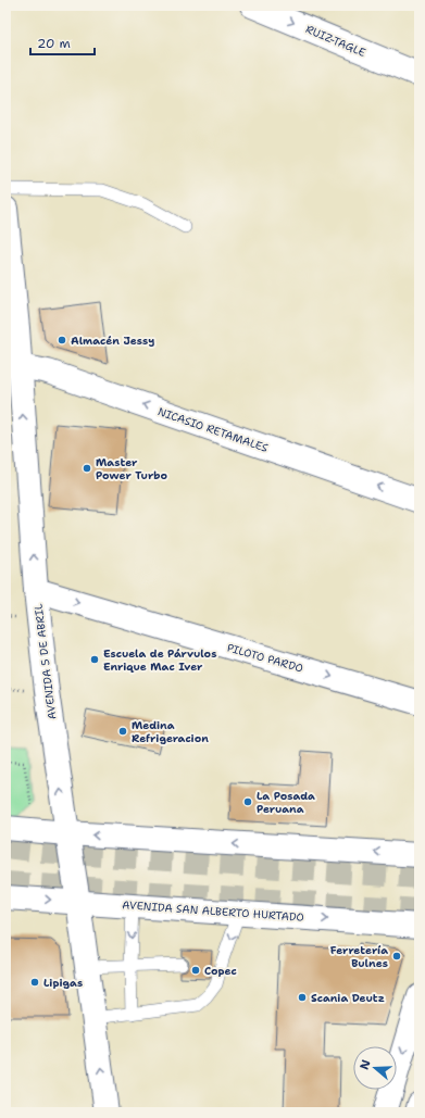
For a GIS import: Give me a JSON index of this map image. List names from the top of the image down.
{
  "streets": {
    "street": [
      "RUIZ-TAGLE",
      "NICASIO RETAMALES",
      "PILOTO PARDO",
      "AVENIDA 5 DE ABRIL",
      "AVENIDA SAN ALBERTO HURTADO"
    ]
  },
  "crossings": [
    ["NICASIO RETAMALES", "AVENIDA 5 DE ABRIL"],
    ["PILOTO PARDO", "AVENIDA 5 DE ABRIL"],
    ["AVENIDA 5 DE ABRIL", "AVENIDA SAN ALBERTO HURTADO"]
  ],
  "one_way": ["RUIZ-TAGLE", "NICASIO RETAMALES", "AVENIDA 5 DE ABRIL"],
  "places": [
    "Almacén Jessy",
    "Master Power Turbo",
    "Escuela de Párvulos Enrique Mac Iver",
    "Medina Refrigeracion",
    "La Posada Peruana",
    "Ferretería Bulnes",
    "Copec",
    "Lipigas",
    "Scania Deutz"
  ],
  "scale_bar": "20 m",
  "north": "left"
}
